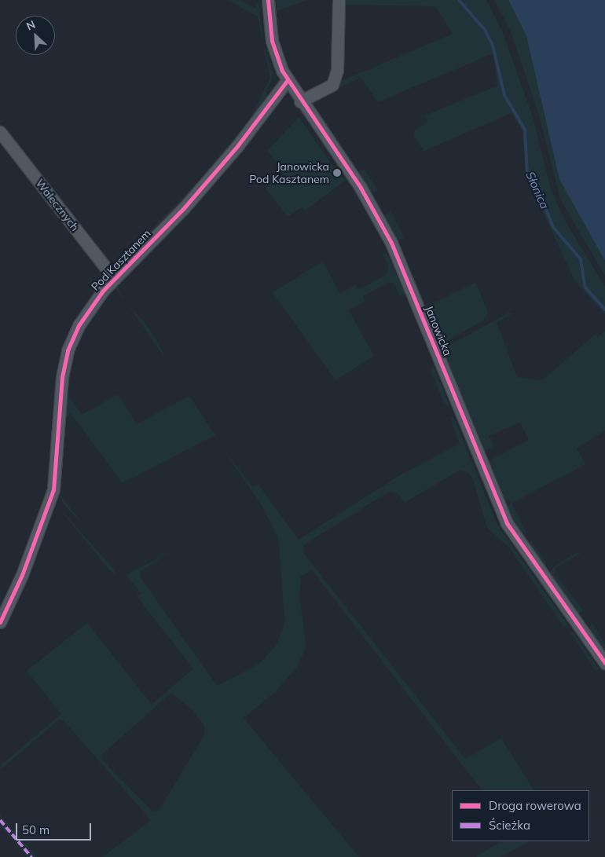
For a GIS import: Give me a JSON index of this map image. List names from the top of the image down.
{
  "streets": {
    "street": ["Walecznych", "Pod Kasztanem", "Janowicka"]
  },
  "crossings": [
    ["Walecznych", "Pod Kasztanem"],
    ["Pod Kasztanem", "Janowicka"]
  ],
  "water": ["Słonica"],
  "places": ["Janowicka Pod Kasztanem"],
  "legend": ["Droga rowerowa", "Ścieżka"],
  "scale_bar": "50 m",
  "north": "top left"
}
